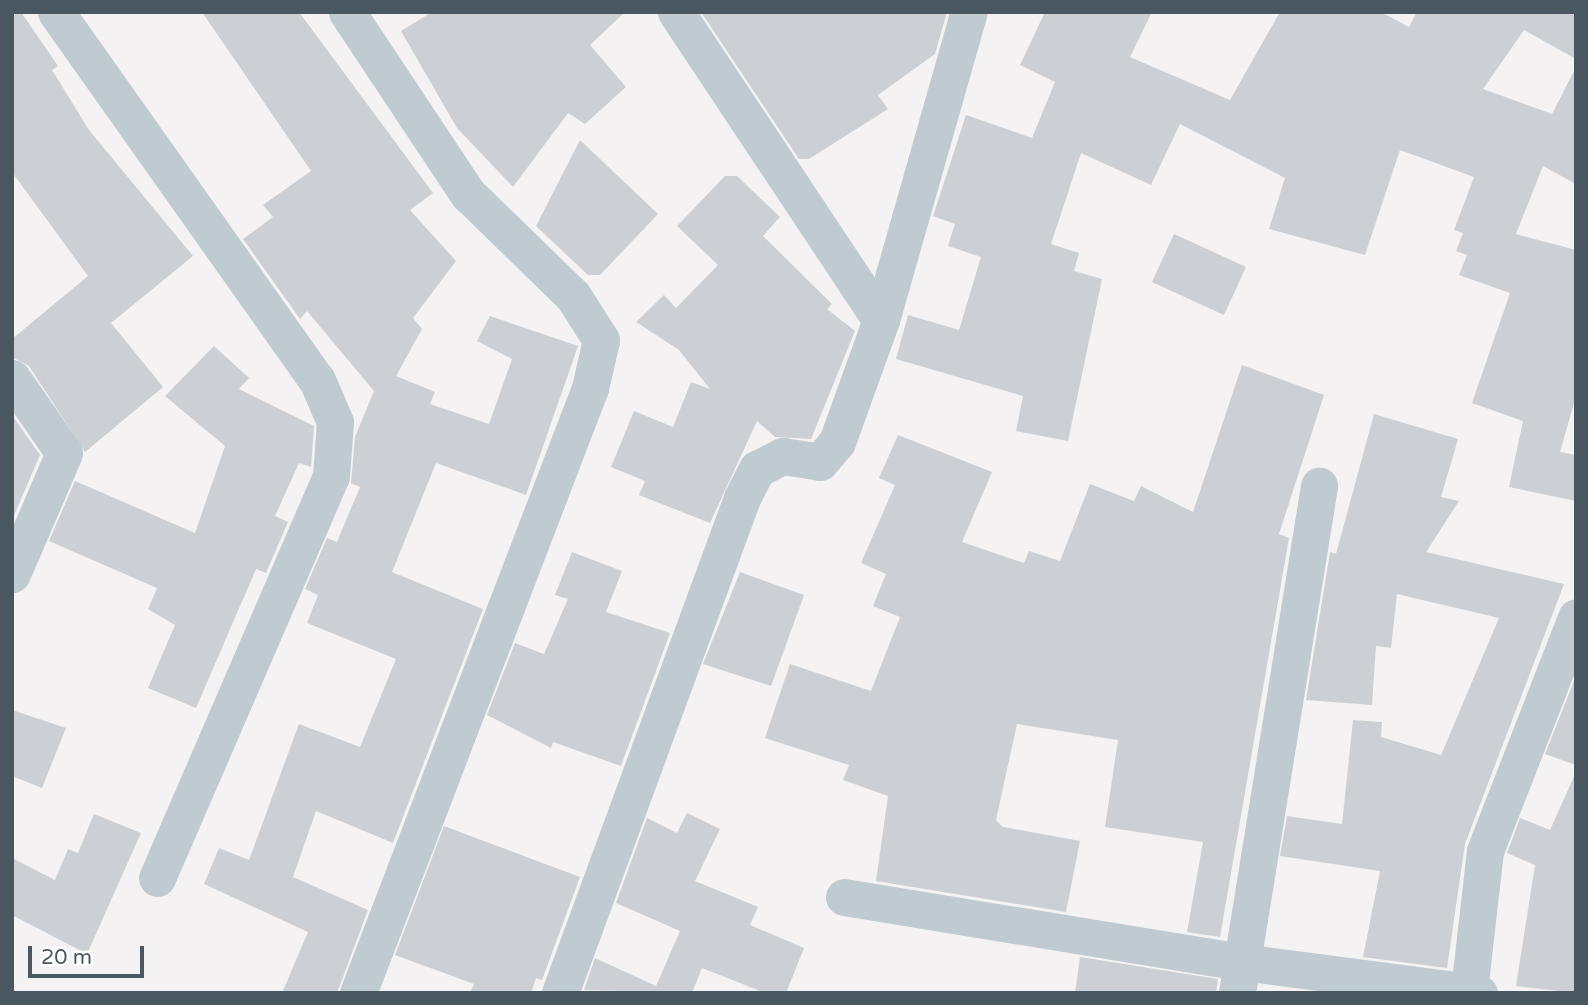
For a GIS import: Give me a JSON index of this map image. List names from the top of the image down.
{
  "scale_bar": "20 m"
}
